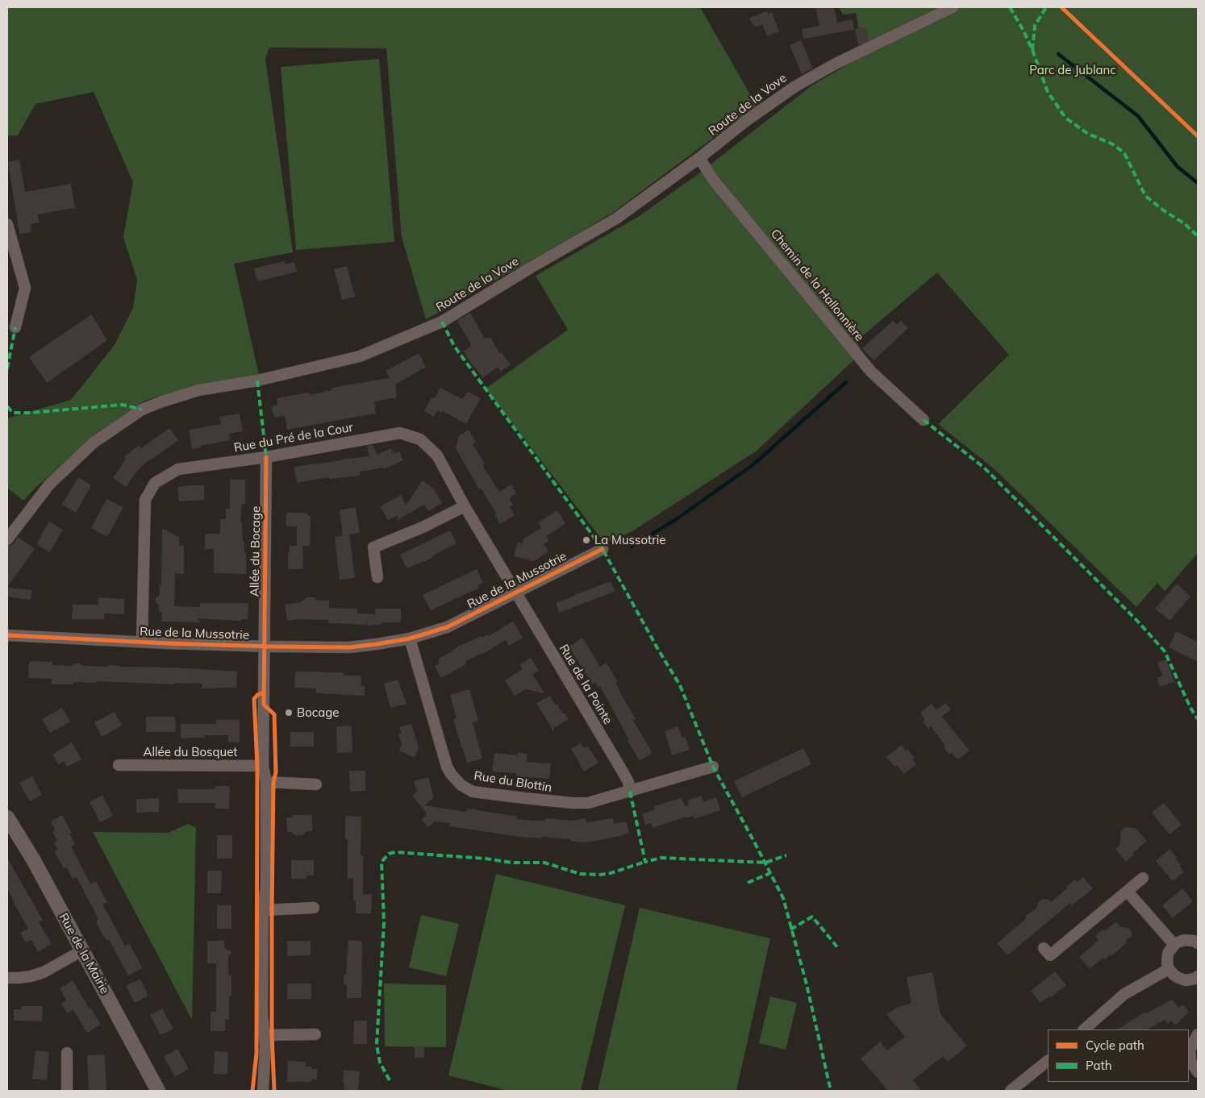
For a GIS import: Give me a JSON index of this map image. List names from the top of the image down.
{
  "streets": {
    "street": [
      "Route de la Vove",
      "Chemin de la Hallonnière",
      "Rue du Pré de la Cour",
      "Allée du Bocage",
      "Rue de la Mussotrie",
      "Rue de la Pointe",
      "Allée du Bosquet",
      "Rue du Blottin",
      "Rue de la Mairie"
    ]
  },
  "crossings": [
    ["Route de la Vove", "Chemin de la Hallonnière"],
    ["Rue du Pré de la Cour", "Allée du Bocage"],
    ["Rue du Pré de la Cour", "Rue de la Mussotrie"],
    ["Rue du Pré de la Cour", "Rue de la Pointe"],
    ["Allée du Bocage", "Rue de la Mussotrie"],
    ["Allée du Bocage", "Allée du Bosquet"],
    ["Rue de la Mussotrie", "Rue de la Pointe"],
    ["Rue de la Mussotrie", "Rue du Blottin"],
    ["Rue de la Pointe", "Rue du Blottin"]
  ],
  "parks": ["Parc de Jublanc"],
  "places": ["La Mussotrie", "Bocage"],
  "legend": ["Cycle path", "Path"]
}
